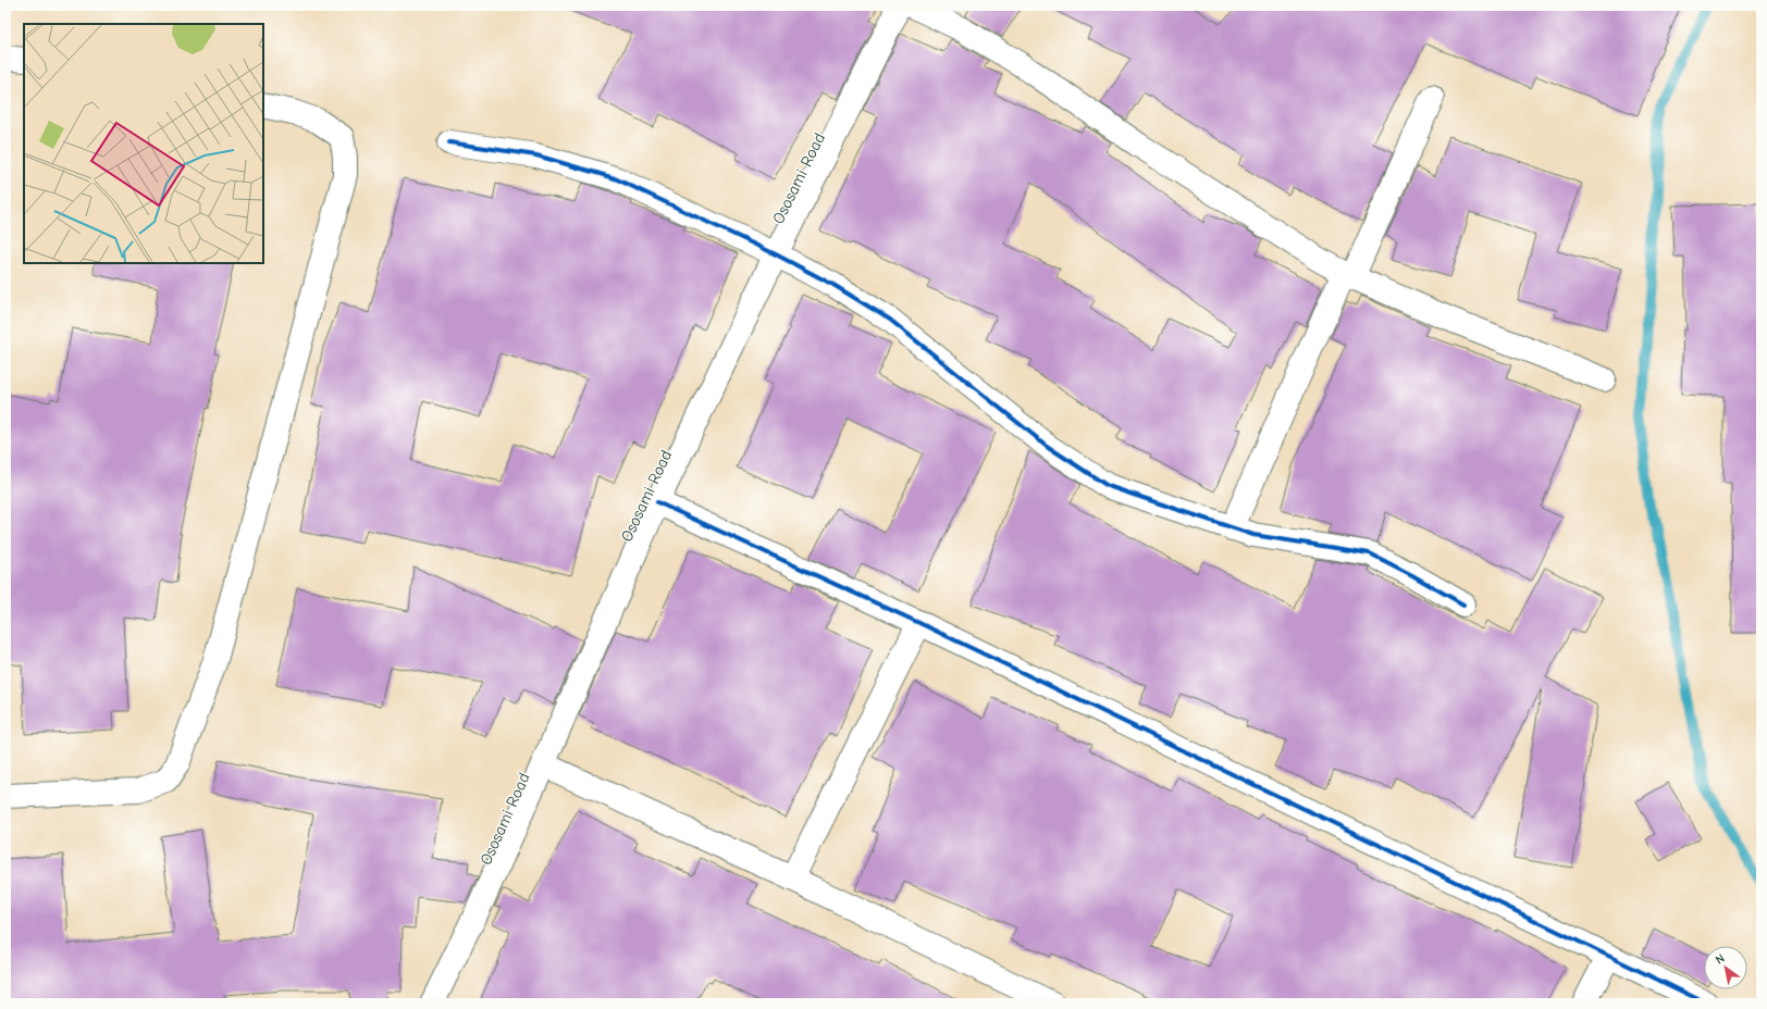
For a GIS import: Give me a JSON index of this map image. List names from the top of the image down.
{
  "streets": {
    "street": ["Ososami Road"]
  },
  "north": "top left"
}
